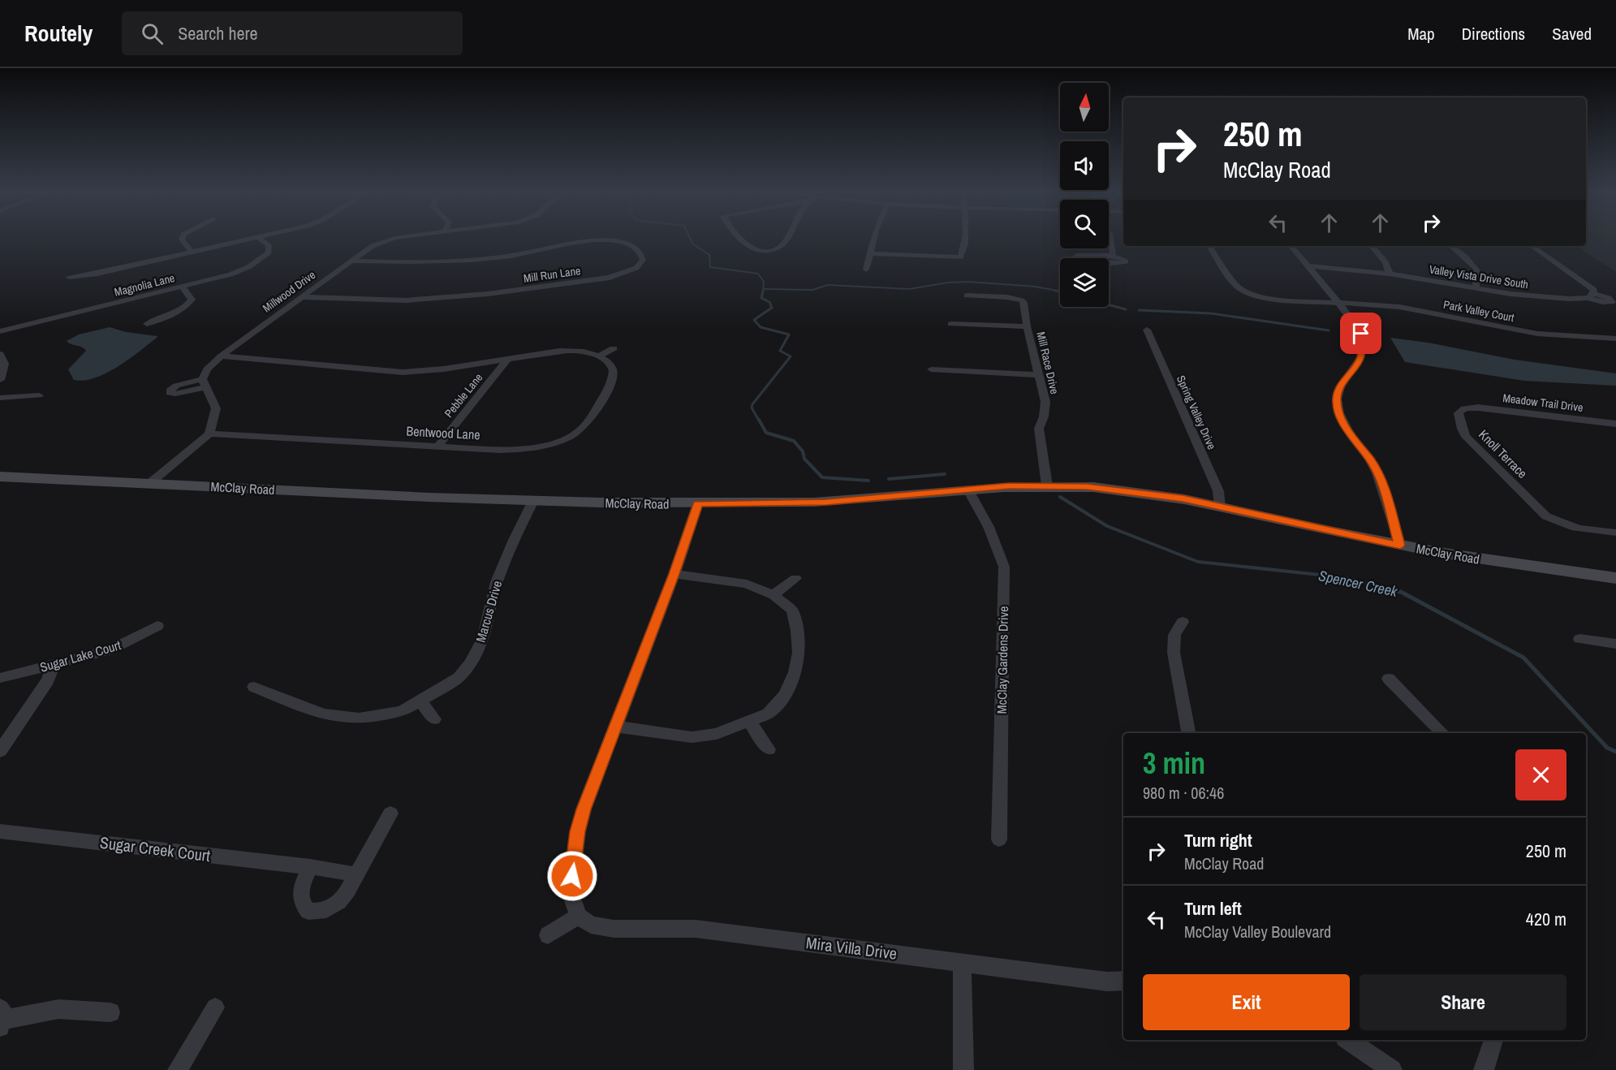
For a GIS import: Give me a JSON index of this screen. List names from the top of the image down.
{
  "streets": {
    "main road": ["McClay Road"],
    "street": [
      "Mill Run Lane",
      "Valley Vista Drive South",
      "Magnolia Lane",
      "Millwood Drive",
      "Park Valley Court",
      "Mill Race Drive",
      "Pebble Lane",
      "Meadow Trail Drive",
      "Spring Valley Drive",
      "Bentwood Lane",
      "Knoll Terrace",
      "Marcus Drive",
      "Sugar Lake Court",
      "McClay Gardens Drive",
      "Sugar Creek Court",
      "Mira Villa Drive"
    ]
  },
  "crossings": [
    ["Mill Run Lane", "Millwood Drive"],
    ["Millwood Drive", "Bentwood Lane"],
    ["Mill Race Drive", "McClay Road"],
    ["Pebble Lane", "Bentwood Lane"],
    ["Meadow Trail Drive", "Knoll Terrace"],
    ["Spring Valley Drive", "McClay Road"],
    ["McClay Road", "Marcus Drive"],
    ["McClay Road", "McClay Gardens Drive"]
  ],
  "water": ["Spencer Creek"],
  "north": "top",
  "page": {
    "header": "Routely",
    "search": "Search here",
    "nav": ["Map", "Directions", "Saved"],
    "turn": ["250 m", "McClay Road"],
    "heading": ["3 min", "980 m · 06:46"],
    "list": [
      {
        "name": "Turn right",
        "note": "McClay Road",
        "value": "250 m"
      },
      {
        "name": "Turn left",
        "note": "McClay Valley Boulevard",
        "value": "420 m"
      }
    ],
    "buttons": ["Exit", "Share"]
  }
}
